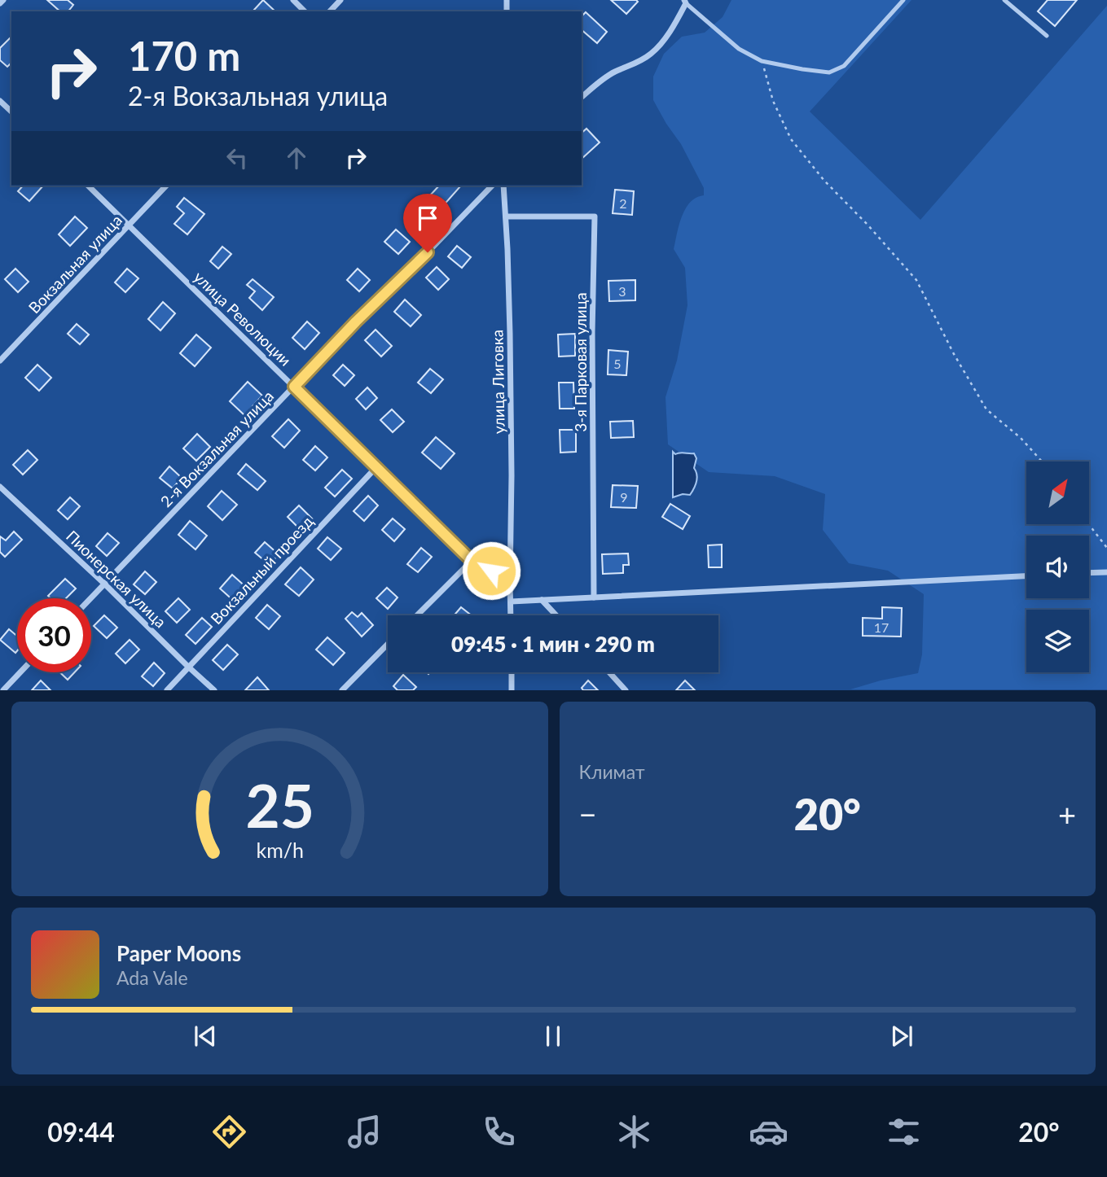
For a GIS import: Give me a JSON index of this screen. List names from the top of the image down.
{
  "streets": {
    "street": [
      "Вокзальная улица",
      "улица Революции",
      "3-я Парковая улица",
      "улица Лиговка",
      "2-я Вокзальная улица",
      "Вокзальный проезд",
      "Пионерская улица"
    ]
  },
  "crossings": [
    ["Вокзальная улица", "улица Революции"],
    ["улица Революции", "улица Лиговка"],
    ["улица Революции", "2-я Вокзальная улица"],
    ["улица Революции", "Вокзальный проезд"],
    ["3-я Парковая улица", "улица Лиговка"],
    ["2-я Вокзальная улица", "Пионерская улица"],
    ["Вокзальный проезд", "Пионерская улица"]
  ],
  "house_numbers": [
    "2",
    "3",
    "5",
    "9",
    "17"
  ],
  "north": "top right",
  "page": {
    "turn": ["170 m", "2-я Вокзальная улица"],
    "limit": "30",
    "trip": "09:45 · 1 мин · 290 m",
    "tile": "Климат",
    "heat": ["−", "20°", "+"],
    "song": ["Paper Moons", "Ada Vale"],
    "tabs": ["09:44", "20°"],
    "gauge": ["25", "km/h"]
  }
}
